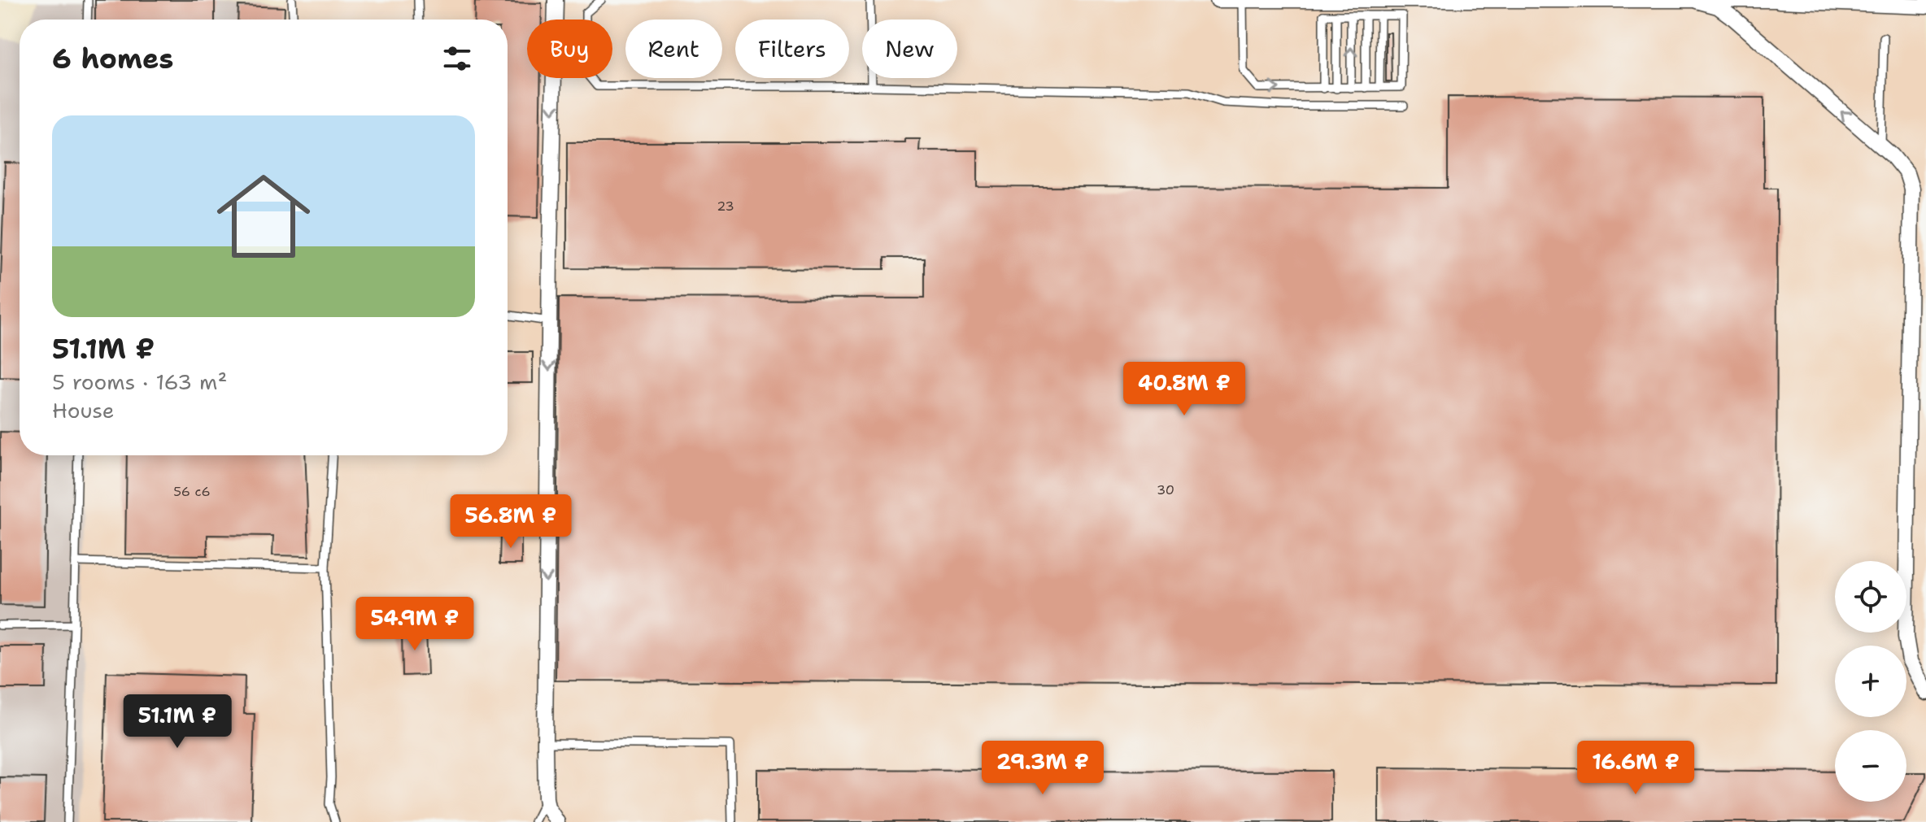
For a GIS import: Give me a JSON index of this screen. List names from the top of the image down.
{
  "house_numbers": ["23", "30", "56 с6"],
  "page": {
    "chip": [
      "Buy",
      "Rent",
      "Filters",
      "New"
    ],
    "heading": "6 homes",
    "list": [
      {
        "name": "51.1M ₽",
        "note": "5 rooms · 163 m² · House"
      }
    ],
    "price": [
      "40.8M ₽",
      "56.8M ₽",
      "54.9M ₽",
      "51.1M ₽",
      "29.3M ₽",
      "16.6M ₽"
    ],
    "map_buttons": ["+", "−"]
  }
}
